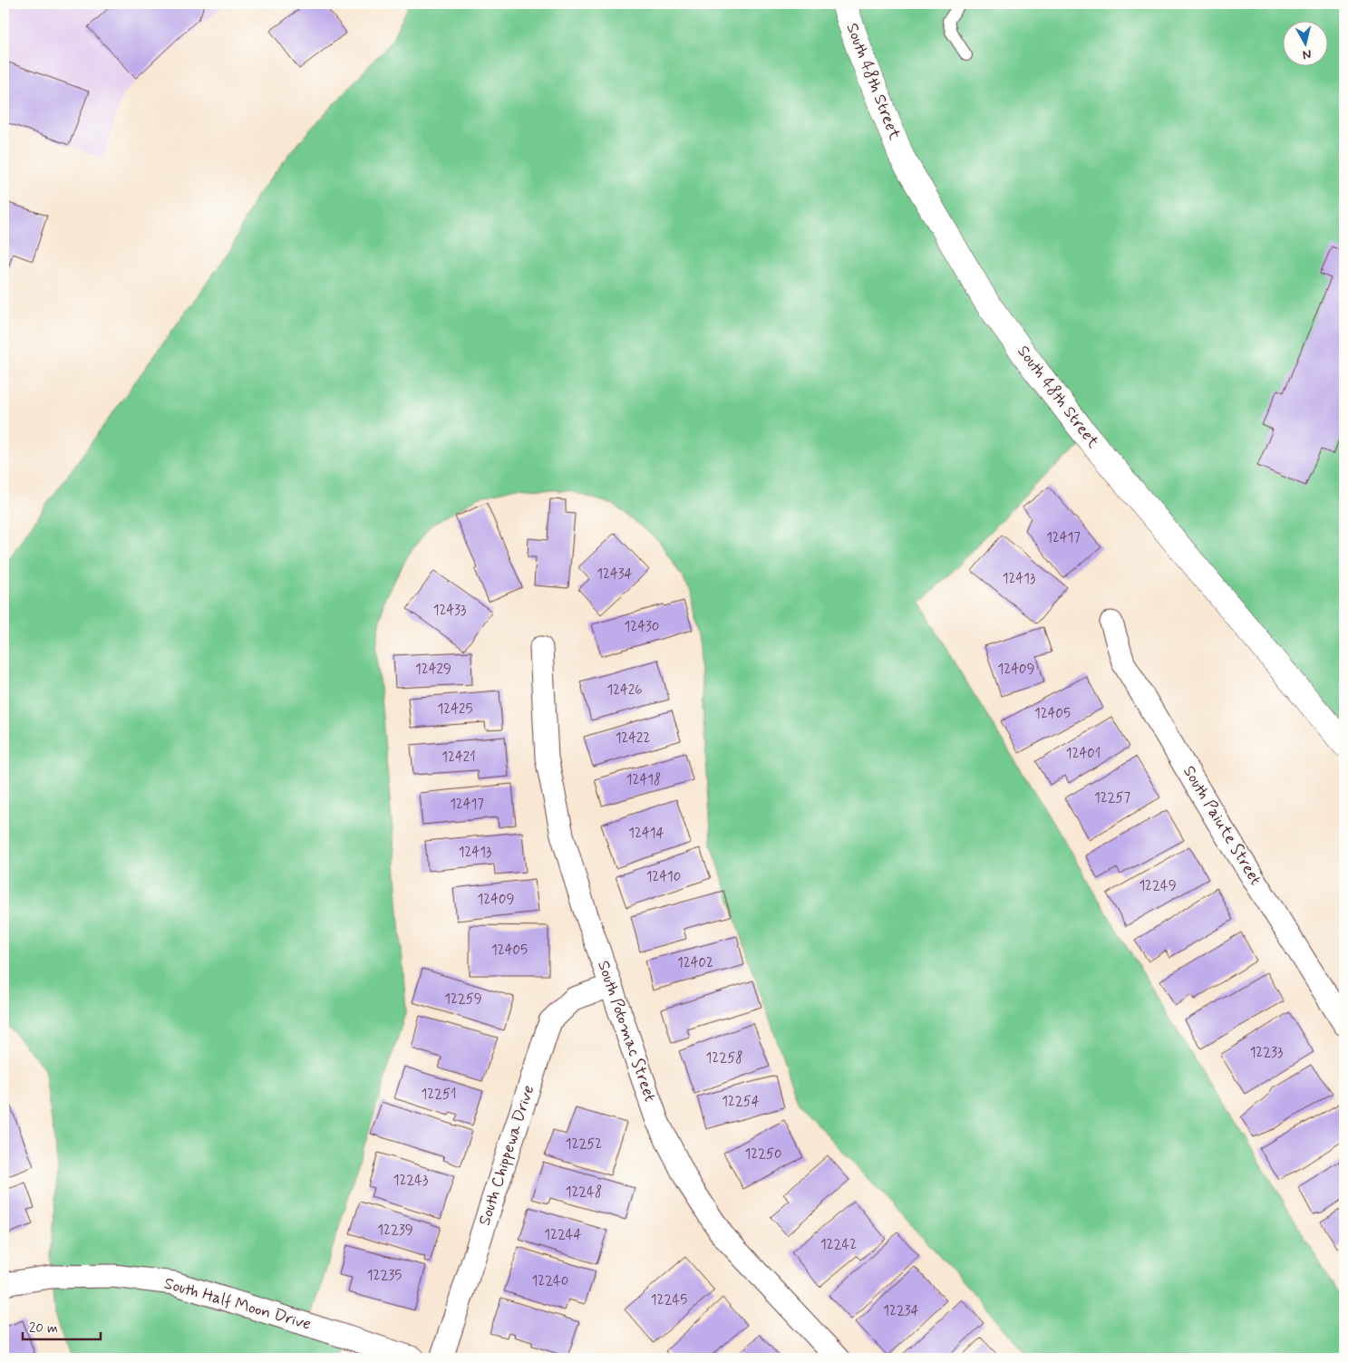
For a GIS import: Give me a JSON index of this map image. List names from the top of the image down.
{
  "streets": {
    "main road": ["South 48th Street"],
    "street": [
      "South Paiute Street",
      "South Potomac Street",
      "South Chippewa Drive",
      "South Half Moon Drive"
    ]
  },
  "crossings": [
    ["South Potomac Street", "South Chippewa Drive"]
  ],
  "house_numbers": [
    "12417",
    "12434",
    "12413",
    "12433",
    "12430",
    "12429",
    "12409",
    "12426",
    "12425",
    "12405",
    "12422",
    "12401",
    "12421",
    "12418",
    "12257",
    "12417",
    "12414",
    "12413",
    "12410",
    "12249",
    "12409",
    "12405",
    "12402",
    "12259",
    "12233",
    "12258",
    "12251",
    "12254",
    "12252",
    "12250",
    "12243",
    "12248",
    "12239",
    "12244",
    "12242",
    "12235",
    "12240",
    "12245",
    "12234"
  ],
  "scale_bar": "20 m",
  "north": "bottom"
}
